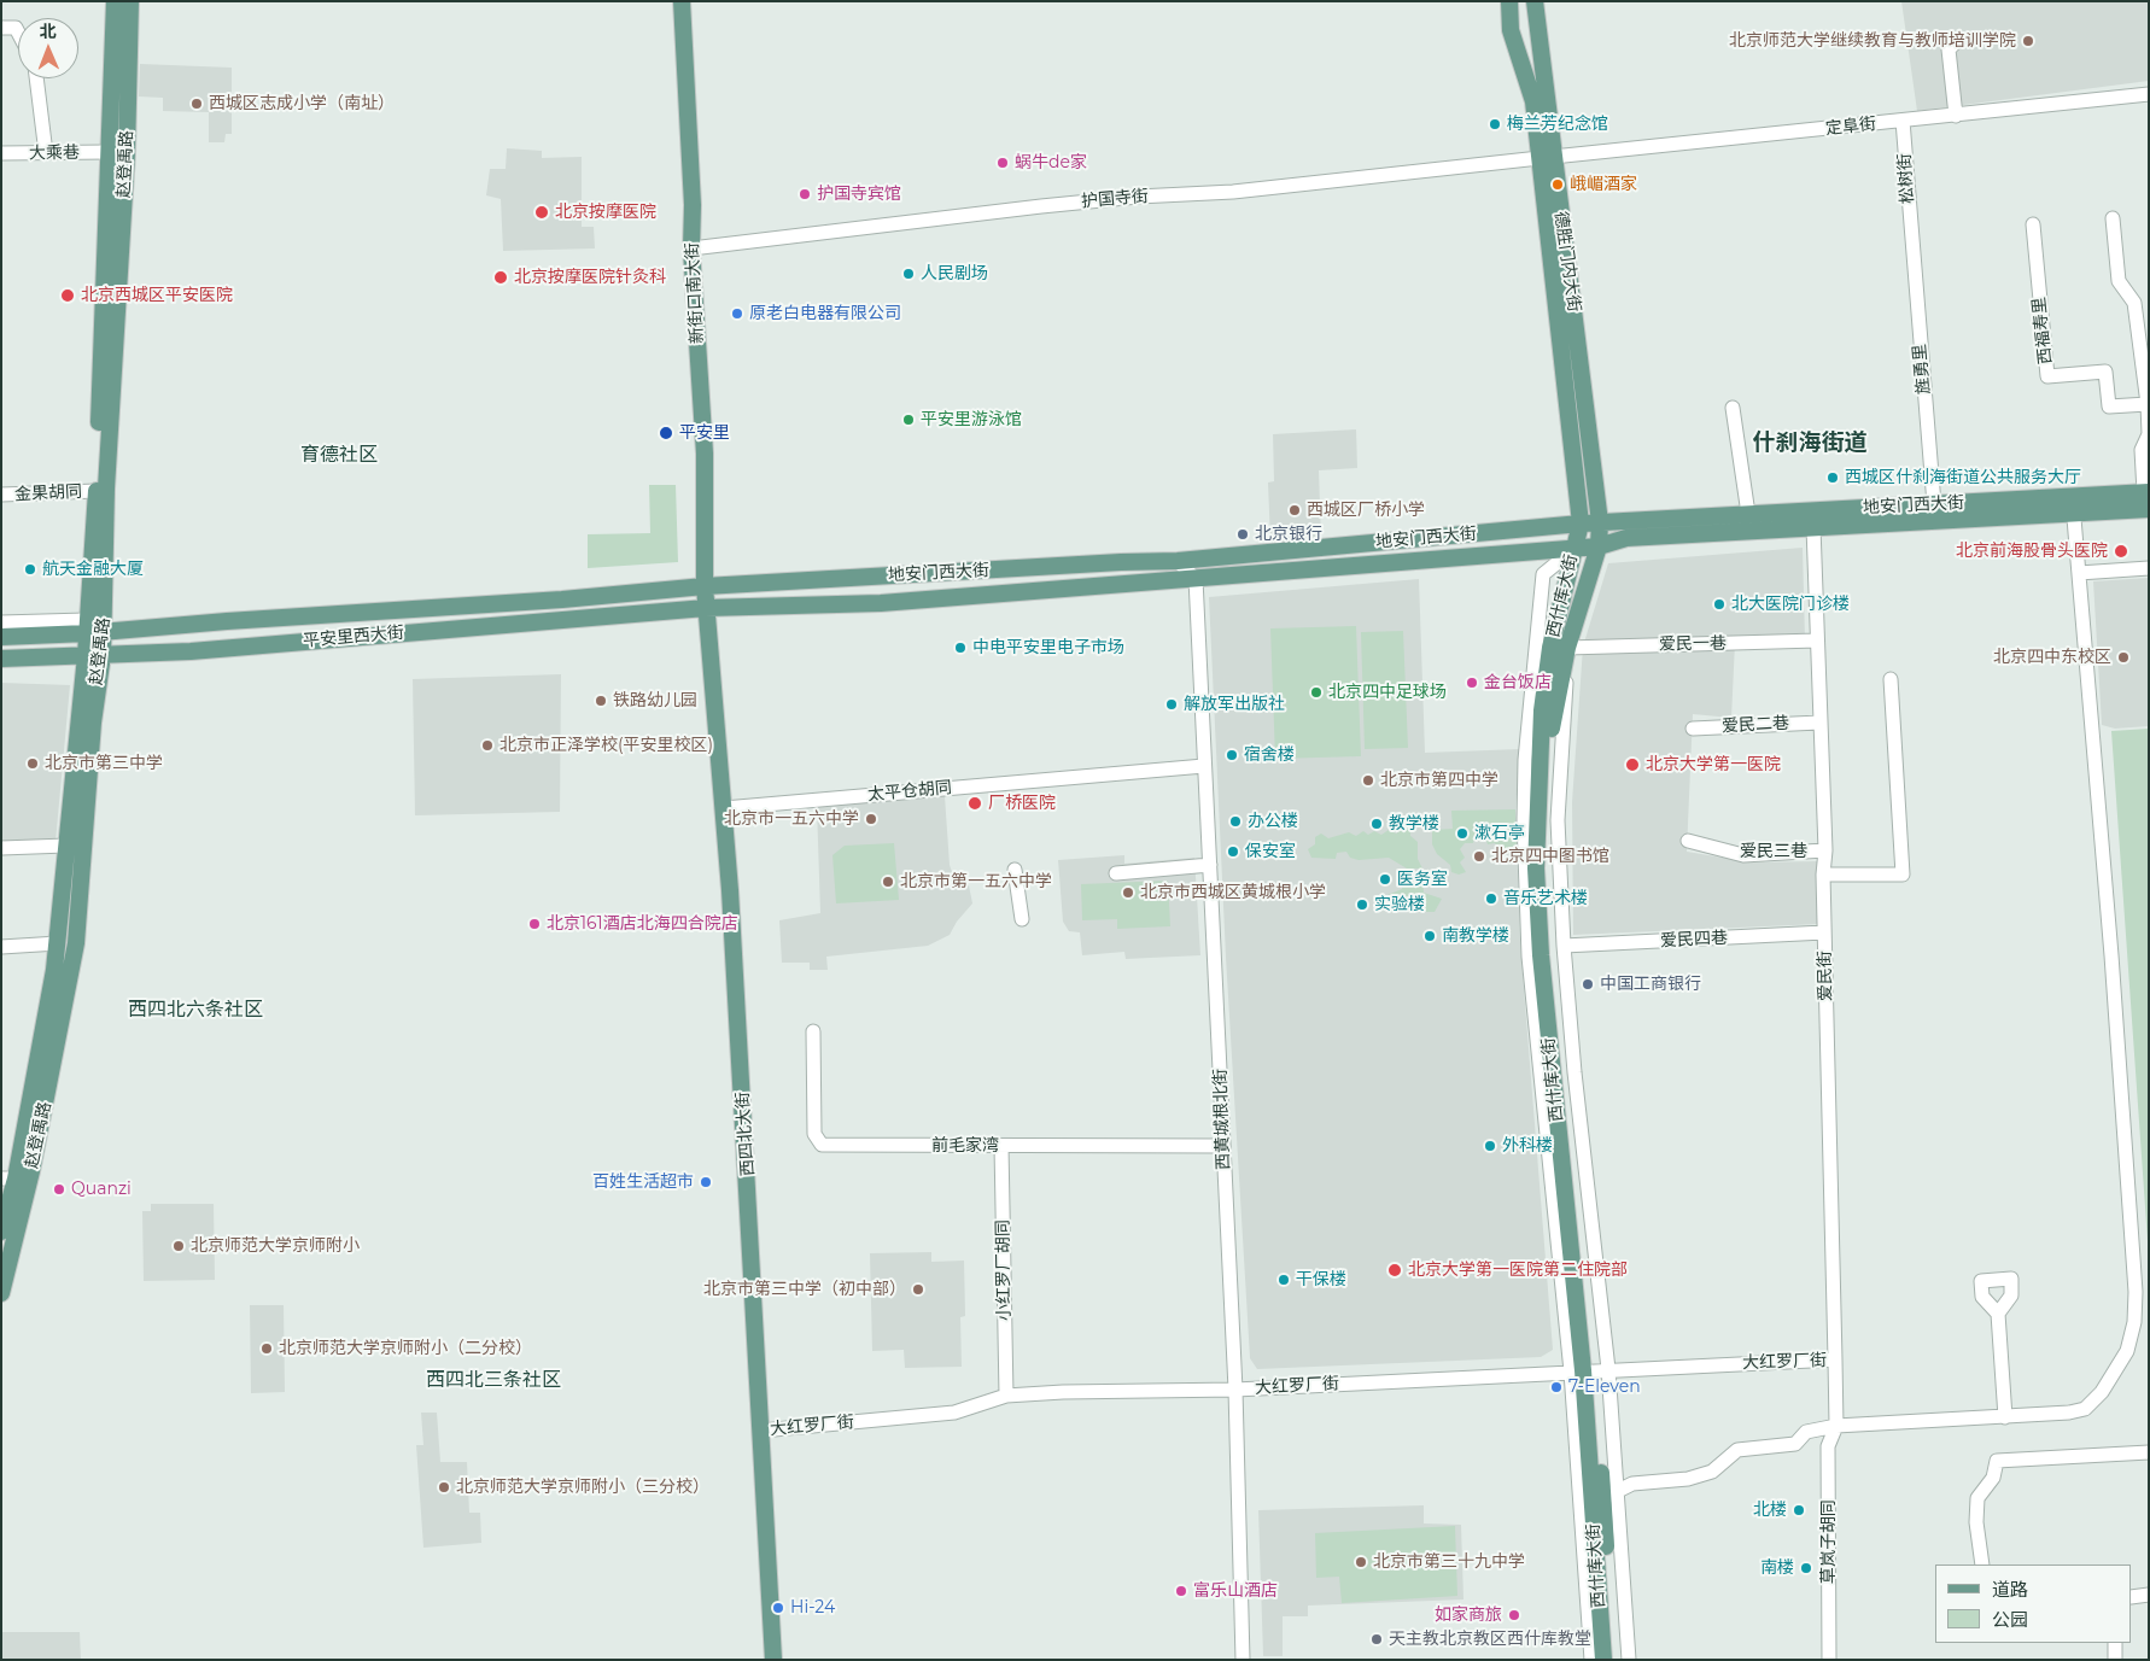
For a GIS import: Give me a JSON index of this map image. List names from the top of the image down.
{
  "streets": {
    "main road": [
      "赵登禹路",
      "德胜门内大街",
      "新街口南大街",
      "地安门西大街",
      "西什库大街",
      "平安里西大街",
      "西四北大街"
    ],
    "street": [
      "定阜街",
      "大乘巷",
      "松树街",
      "护国寺街",
      "西福寿里",
      "旌勇里",
      "金果胡同",
      "爱民一巷",
      "爱民二巷",
      "太平仓胡同",
      "爱民三巷",
      "爱民四巷",
      "爱民街",
      "西黄城根北街",
      "前毛家湾",
      "小红罗厂胡同",
      "大红罗厂街",
      "草岚子胡同"
    ]
  },
  "crossings": [
    ["定阜街", "松树街"],
    ["定阜街", "护国寺街"],
    ["定阜街", "德胜门内大街"],
    ["大乘巷", "赵登禹路"],
    ["赵登禹路", "金果胡同"],
    ["赵登禹路", "平安里西大街"],
    ["松树街", "旌勇里"],
    ["护国寺街", "德胜门内大街"],
    ["护国寺街", "新街口南大街"],
    ["德胜门内大街", "地安门西大街"],
    ["德胜门内大街", "西什库大街"],
    ["新街口南大街", "地安门西大街"],
    ["新街口南大街", "平安里西大街"],
    ["新街口南大街", "西四北大街"],
    ["旌勇里", "地安门西大街"],
    ["地安门西大街", "西什库大街"],
    ["地安门西大街", "平安里西大街"],
    ["地安门西大街", "爱民街"],
    ["地安门西大街", "西黄城根北街"],
    ["地安门西大街", "西四北大街"],
    ["西什库大街", "爱民一巷"],
    ["西什库大街", "爱民四巷"],
    ["西什库大街", "大红罗厂街"],
    ["平安里西大街", "西四北大街"],
    ["爱民一巷", "爱民街"],
    ["爱民二巷", "爱民街"],
    ["太平仓胡同", "西黄城根北街"],
    ["太平仓胡同", "西四北大街"],
    ["爱民三巷", "爱民街"],
    ["爱民四巷", "爱民街"],
    ["爱民街", "大红罗厂街"],
    ["爱民街", "草岚子胡同"],
    ["西黄城根北街", "前毛家湾"],
    ["西黄城根北街", "大红罗厂街"],
    ["西四北大街", "大红罗厂街"],
    ["前毛家湾", "小红罗厂胡同"],
    ["小红罗厂胡同", "大红罗厂街"]
  ],
  "districts": [
    "什刹海街道",
    "育德社区",
    "西四北六条社区",
    "西四北三条社区"
  ],
  "places": [
    "北京师范大学继续教育与教师培训学院",
    "西城区志成小学（南址）",
    "梅兰芳纪念馆",
    "蜗牛de家",
    "峨嵋酒家",
    "护国寺宾馆",
    "北京按摩医院",
    "人民剧场",
    "北京按摩医院针灸科",
    "北京西城区平安医院",
    "原老白电器有限公司",
    "平安里游泳馆",
    "平安里",
    "西城区什刹海街道公共服务大厅",
    "西城区厂桥小学",
    "北京银行",
    "北京前海股骨头医院",
    "航天金融大厦",
    "北大医院门诊楼",
    "中电平安里电子市场",
    "北京四中东校区",
    "金台饭店",
    "北京四中足球场",
    "铁路幼儿园",
    "解放军出版社",
    "北京市正泽学校(平安里校区)",
    "宿舍楼",
    "北京市第三中学",
    "北京大学第一医院",
    "北京市第四中学",
    "厂桥医院",
    "北京市一五六中学",
    "办公楼",
    "教学楼",
    "漱石亭",
    "保安室",
    "北京四中图书馆",
    "医务室",
    "北京市第一五六中学",
    "北京市西城区黄城根小学",
    "音乐艺术楼",
    "实验楼",
    "北京161酒店北海四合院店",
    "南教学楼",
    "中国工商银行",
    "外科楼",
    "百姓生活超市",
    "Quanzi",
    "北京师范大学京师附小",
    "北京大学第一医院第二住院部",
    "干保楼",
    "北京市第三中学（初中部）",
    "北京师范大学京师附小（二分校）",
    "7-Eleven",
    "北京师范大学京师附小（三分校）",
    "北楼",
    "北京市第三十九中学",
    "南楼",
    "富乐山酒店",
    "Hi-24",
    "如家商旅",
    "天主教北京教区西什库教堂"
  ],
  "legend": ["道路", "公园"],
  "north": "top"
}
